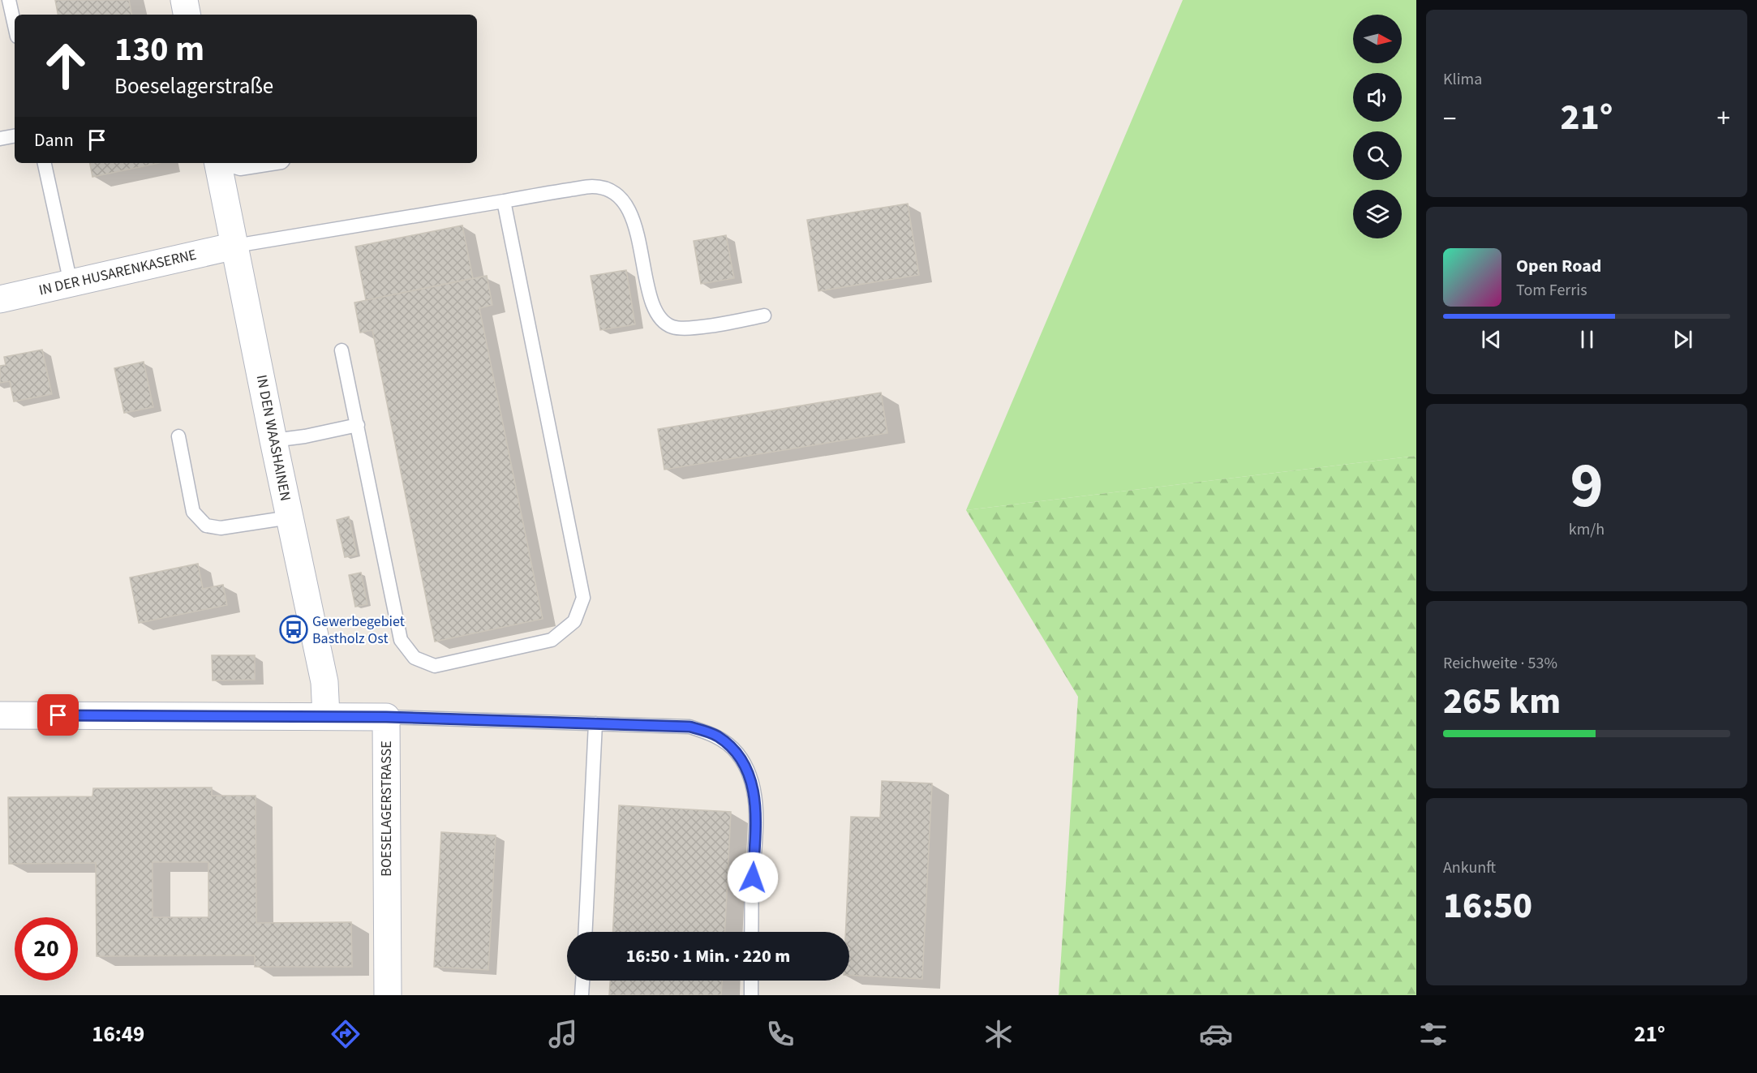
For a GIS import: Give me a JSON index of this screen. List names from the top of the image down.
{
  "streets": {
    "street": ["IN DER HUSARENKASERNE", "IN DEN WAASHAINEN", "BOESELAGERSTRASSE"]
  },
  "crossings": [
    ["IN DER HUSARENKASERNE", "IN DEN WAASHAINEN"]
  ],
  "places": {
    "bus stop": ["Gewerbegebiet Bastholz Ost"]
  },
  "north": "right",
  "page": {
    "tile": [
      "Klima",
      ["9", "km/h"],
      ["Reichweite · 53%", "265 km"],
      ["Ankunft", "16:50"]
    ],
    "turn": ["130 m", "Boeselagerstraße"],
    "heat": ["−", "21°", "+"],
    "then": "Dann",
    "song": ["Open Road", "Tom Ferris"],
    "limit": "20",
    "trip": "16:50 · 1 Min. · 220 m",
    "tabs": ["16:49", "21°"]
  }
}
